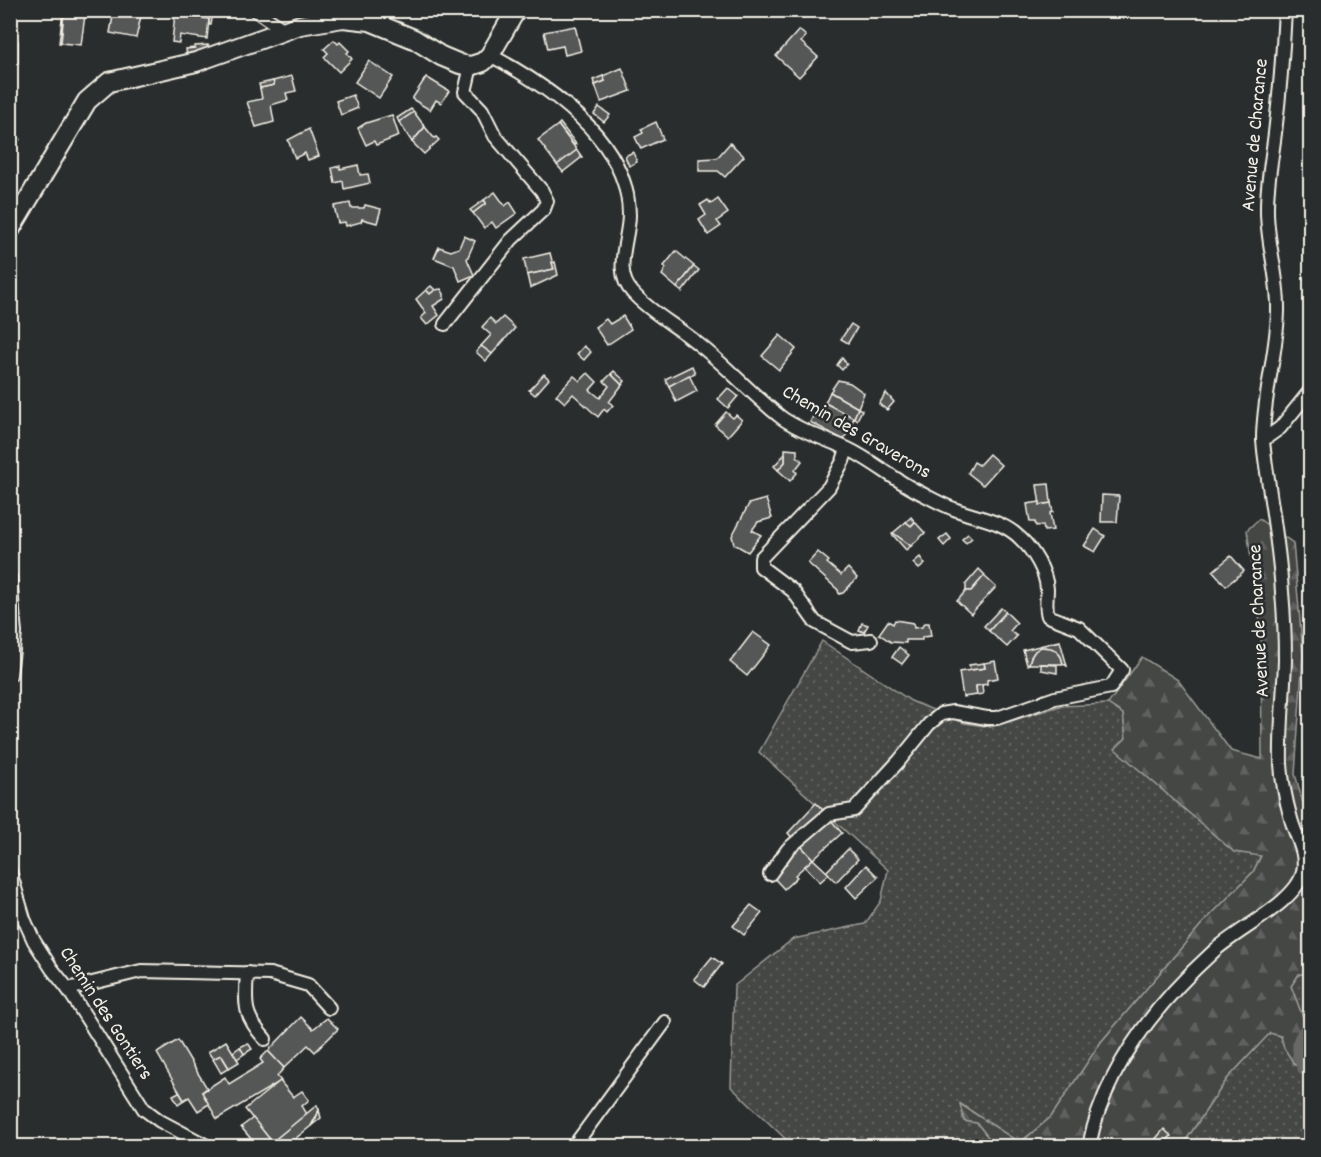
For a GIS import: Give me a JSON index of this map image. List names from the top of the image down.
{
  "streets": {
    "street": ["Avenue de Charance", "Chemin des Graverons", "Chemin des Gontiers"]
  }
}
